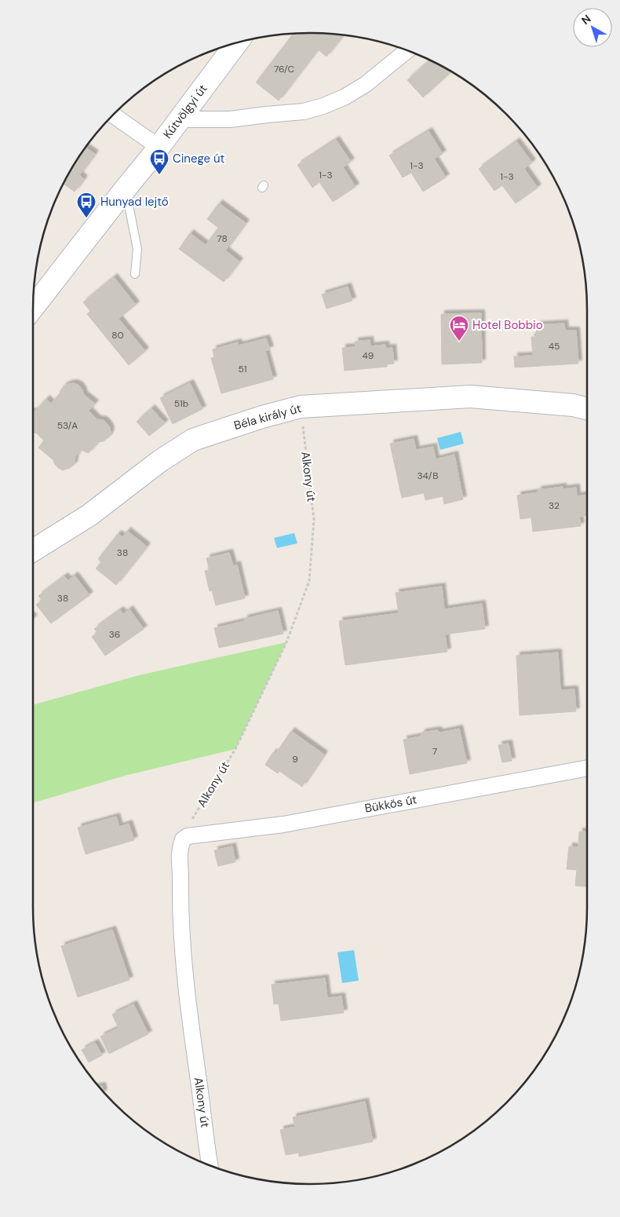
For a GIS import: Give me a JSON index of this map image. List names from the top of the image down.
{
  "streets": {
    "street": [
      "Kútvölgyi út",
      "Béla király út",
      "Alkony út",
      "Bükkös út"
    ]
  },
  "crossings": [
    ["Béla király út", "Alkony út"],
    ["Alkony út", "Bükkös út"]
  ],
  "places": {
    "bus stop": ["Cinege út", "Hunyad lejtő"],
    "hotel": ["Hotel Bobbio"]
  },
  "house_numbers": [
    "76/C",
    "1-3",
    "1-3",
    "1-3",
    "78",
    "80",
    "45",
    "49",
    "51",
    "51b",
    "53/A",
    "34/B",
    "32",
    "38",
    "38",
    "36",
    "7",
    "9"
  ],
  "north": "top left"
}
